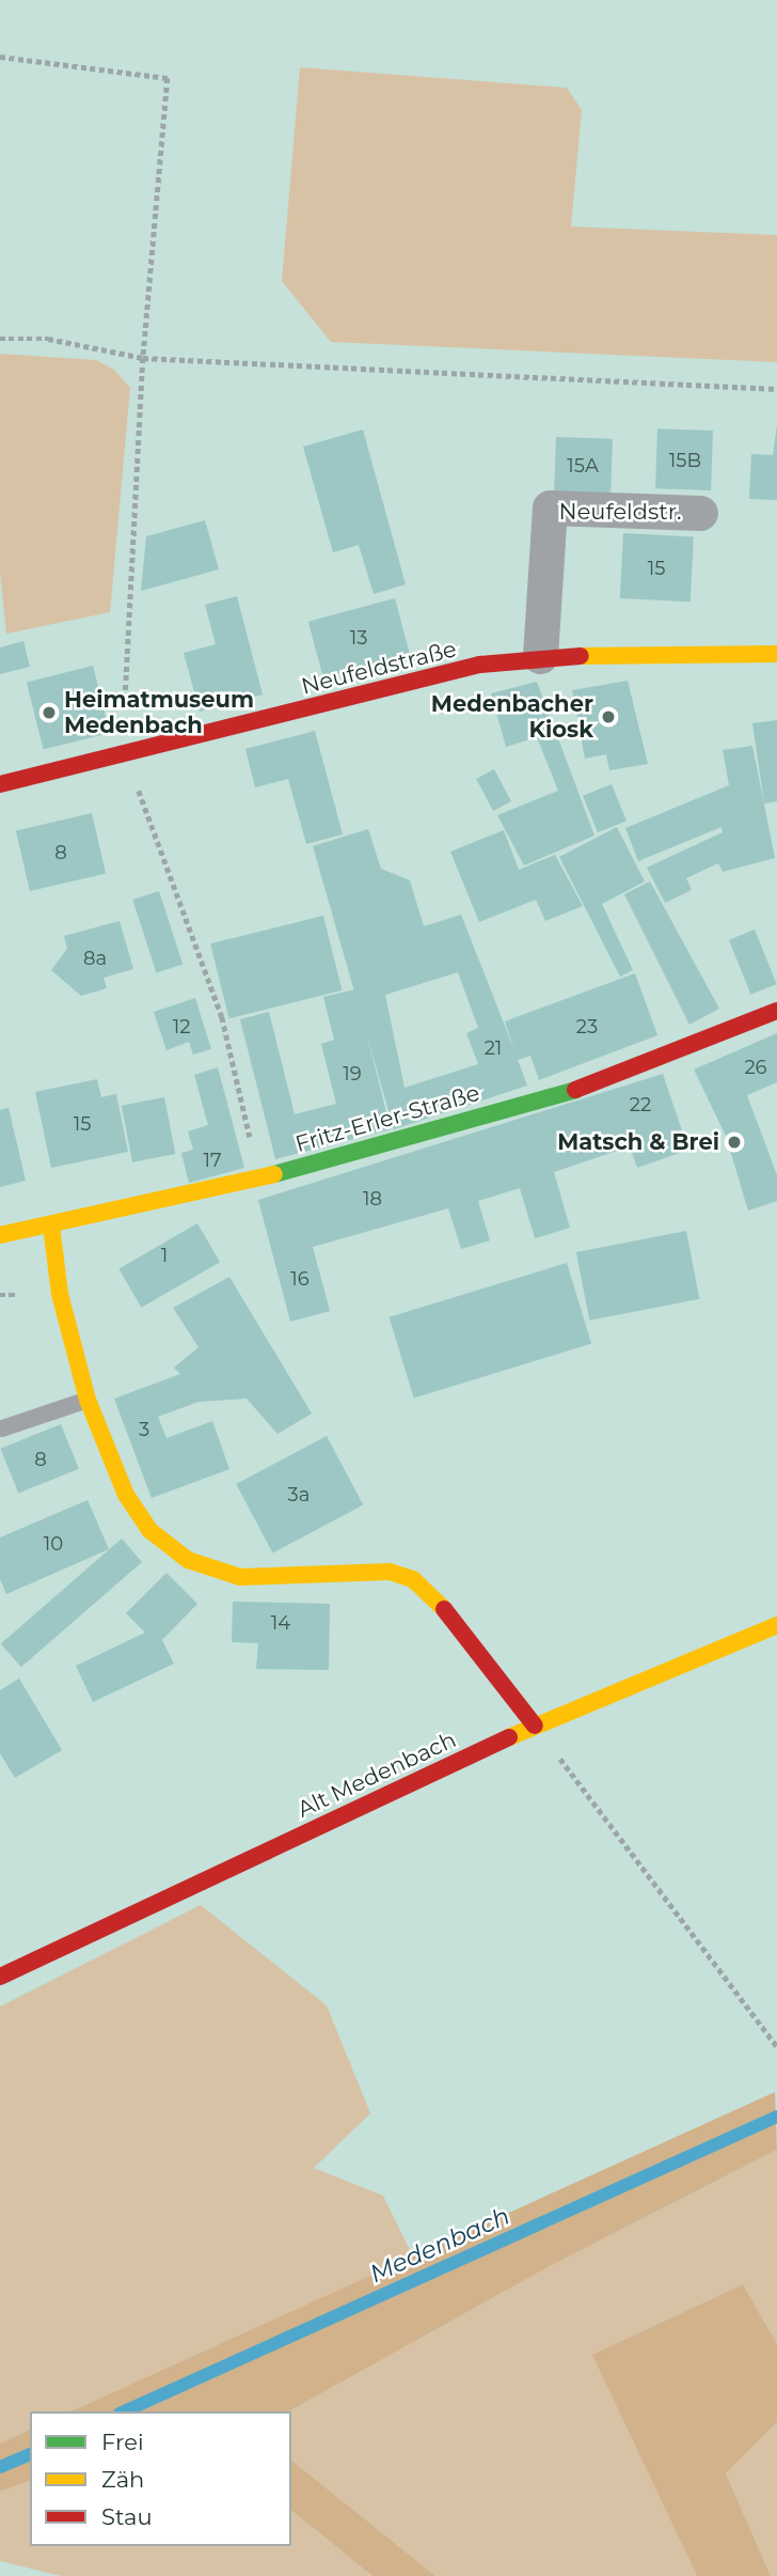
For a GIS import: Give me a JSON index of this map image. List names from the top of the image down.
{
  "streets": {
    "street": [
      "Neufeldstr.",
      "Neufeldstraße",
      "Fritz-Erler-Straße",
      "Alt Medenbach"
    ]
  },
  "crossings": [
    ["Neufeldstr.", "Neufeldstraße"]
  ],
  "water": ["Medenbach"],
  "places": ["Heimatmuseum Medenbach", "Medenbacher Kiosk", "Matsch & Brei"],
  "house_numbers": [
    "15B",
    "15A",
    "15",
    "13",
    "8",
    "8a",
    "12",
    "23",
    "21",
    "26",
    "19",
    "22",
    "15",
    "17",
    "18",
    "1",
    "16",
    "3",
    "8",
    "3a",
    "10",
    "14"
  ],
  "legend": ["Frei", "Zäh", "Stau"]
}
